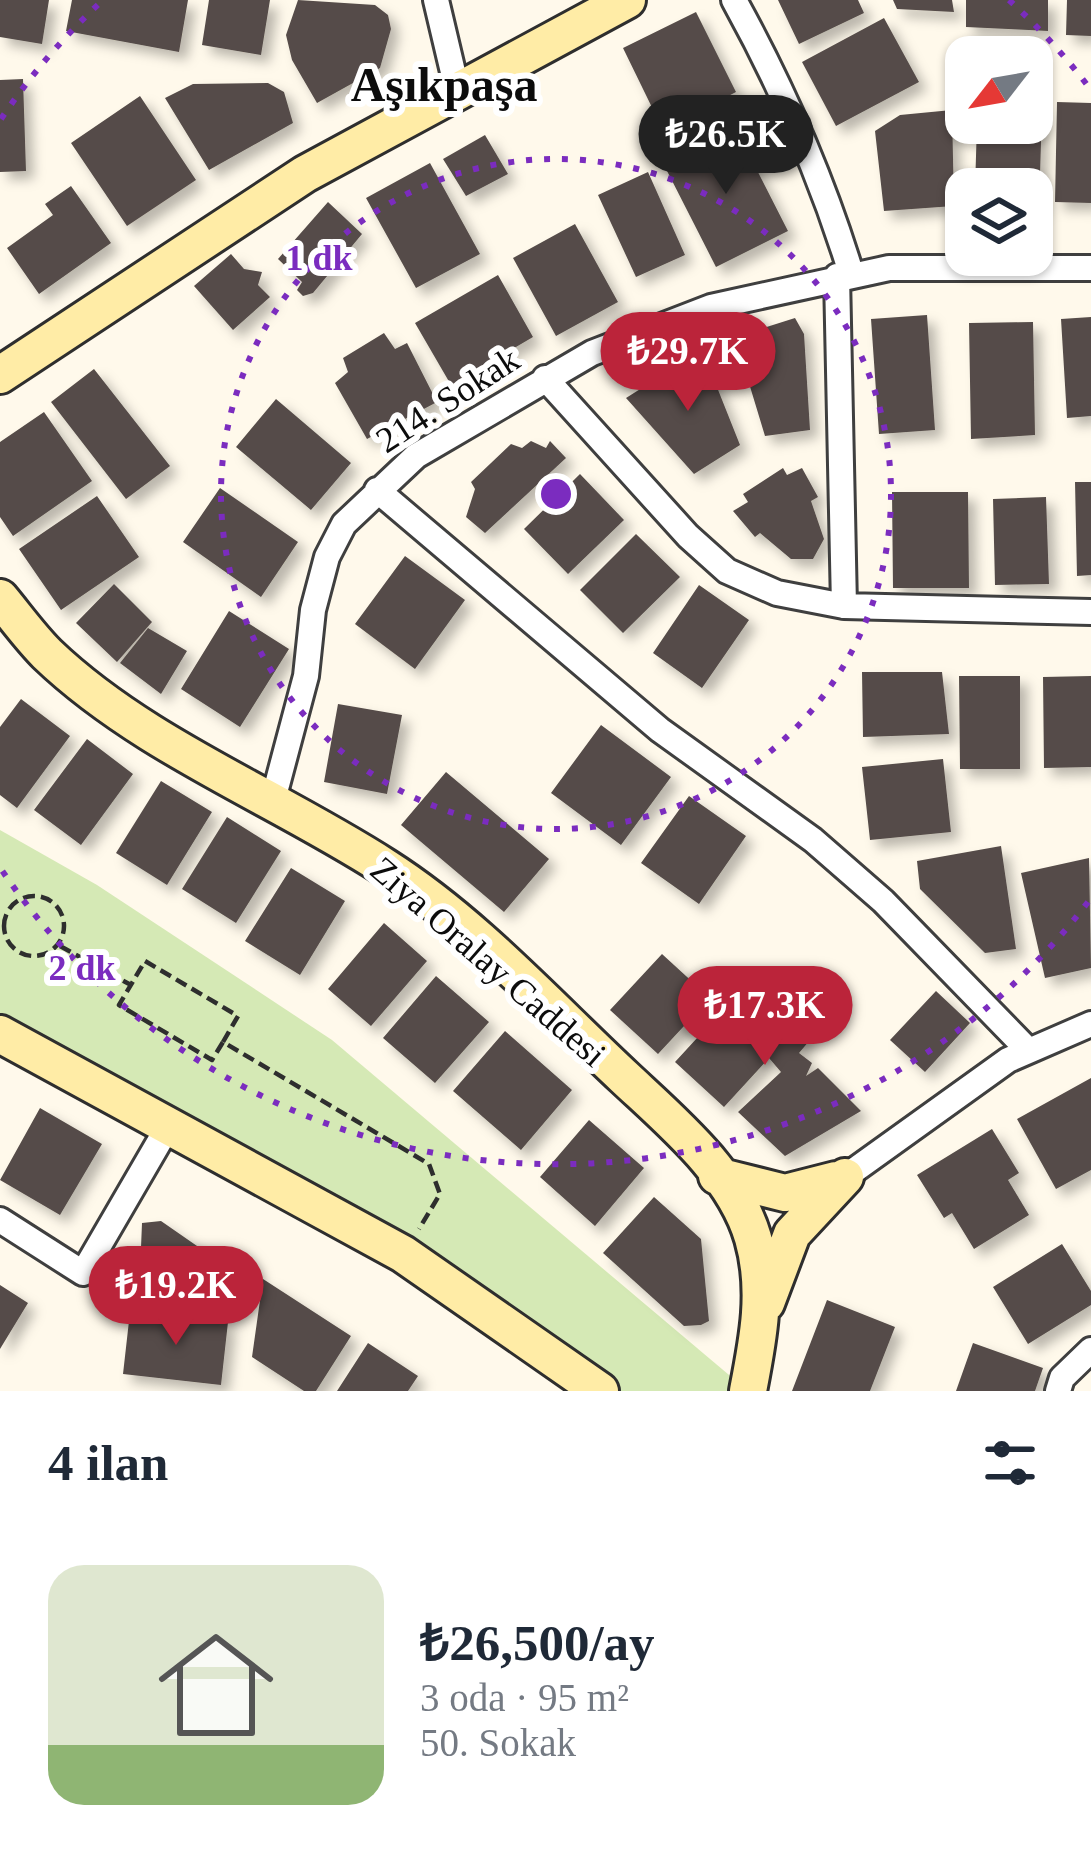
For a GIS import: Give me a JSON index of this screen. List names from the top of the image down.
{
  "streets": {
    "street": ["214. Sokak", "Ziya Oralay Caddesi"]
  },
  "crossings": [
    ["214. Sokak", "Ziya Oralay Caddesi"]
  ],
  "districts": ["Aşıkpaşa"],
  "north": "bottom left",
  "page": {
    "price": [
      "₺26.5K",
      "₺29.7K",
      "₺17.3K",
      "₺19.2K"
    ],
    "heading": "4 ilan",
    "list": [
      {
        "name": "₺26,500/ay",
        "note": "3 oda · 95 m² · 50. Sokak"
      }
    ]
  },
  "rings": ["1 dk", "2 dk"]
}
